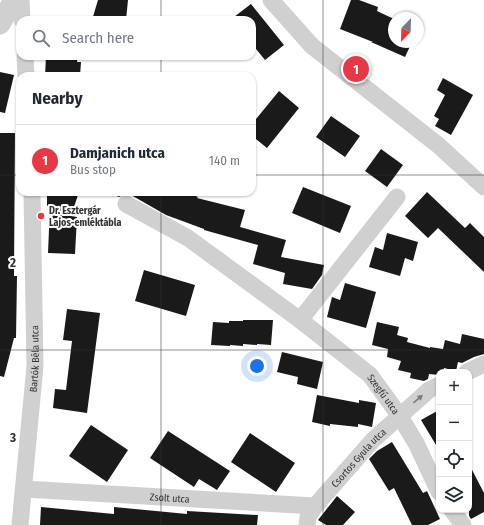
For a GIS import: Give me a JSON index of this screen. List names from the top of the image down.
{
  "streets": {
    "street": [
      "Bartók Béla utca",
      "Szegfű utca",
      "Csortos Gyula utca",
      "Zsolt utca"
    ]
  },
  "crossings": [
    ["Bartók Béla utca", "Zsolt utca"],
    ["Szegfű utca", "Csortos Gyula utca"],
    ["Csortos Gyula utca", "Zsolt utca"]
  ],
  "places": ["Dr. Esztergár Lajos-emléktábla"],
  "north": "bottom left",
  "page": {
    "search": "Search here",
    "pins": "1",
    "heading": "Nearby",
    "list": [
      {
        "mark": "1",
        "name": "Damjanich utca",
        "note": "Bus stop",
        "value": "140 m"
      }
    ],
    "map_buttons": ["+", "−"]
  },
  "grid": {
    "rows": ["2", "3"]
  }
}
